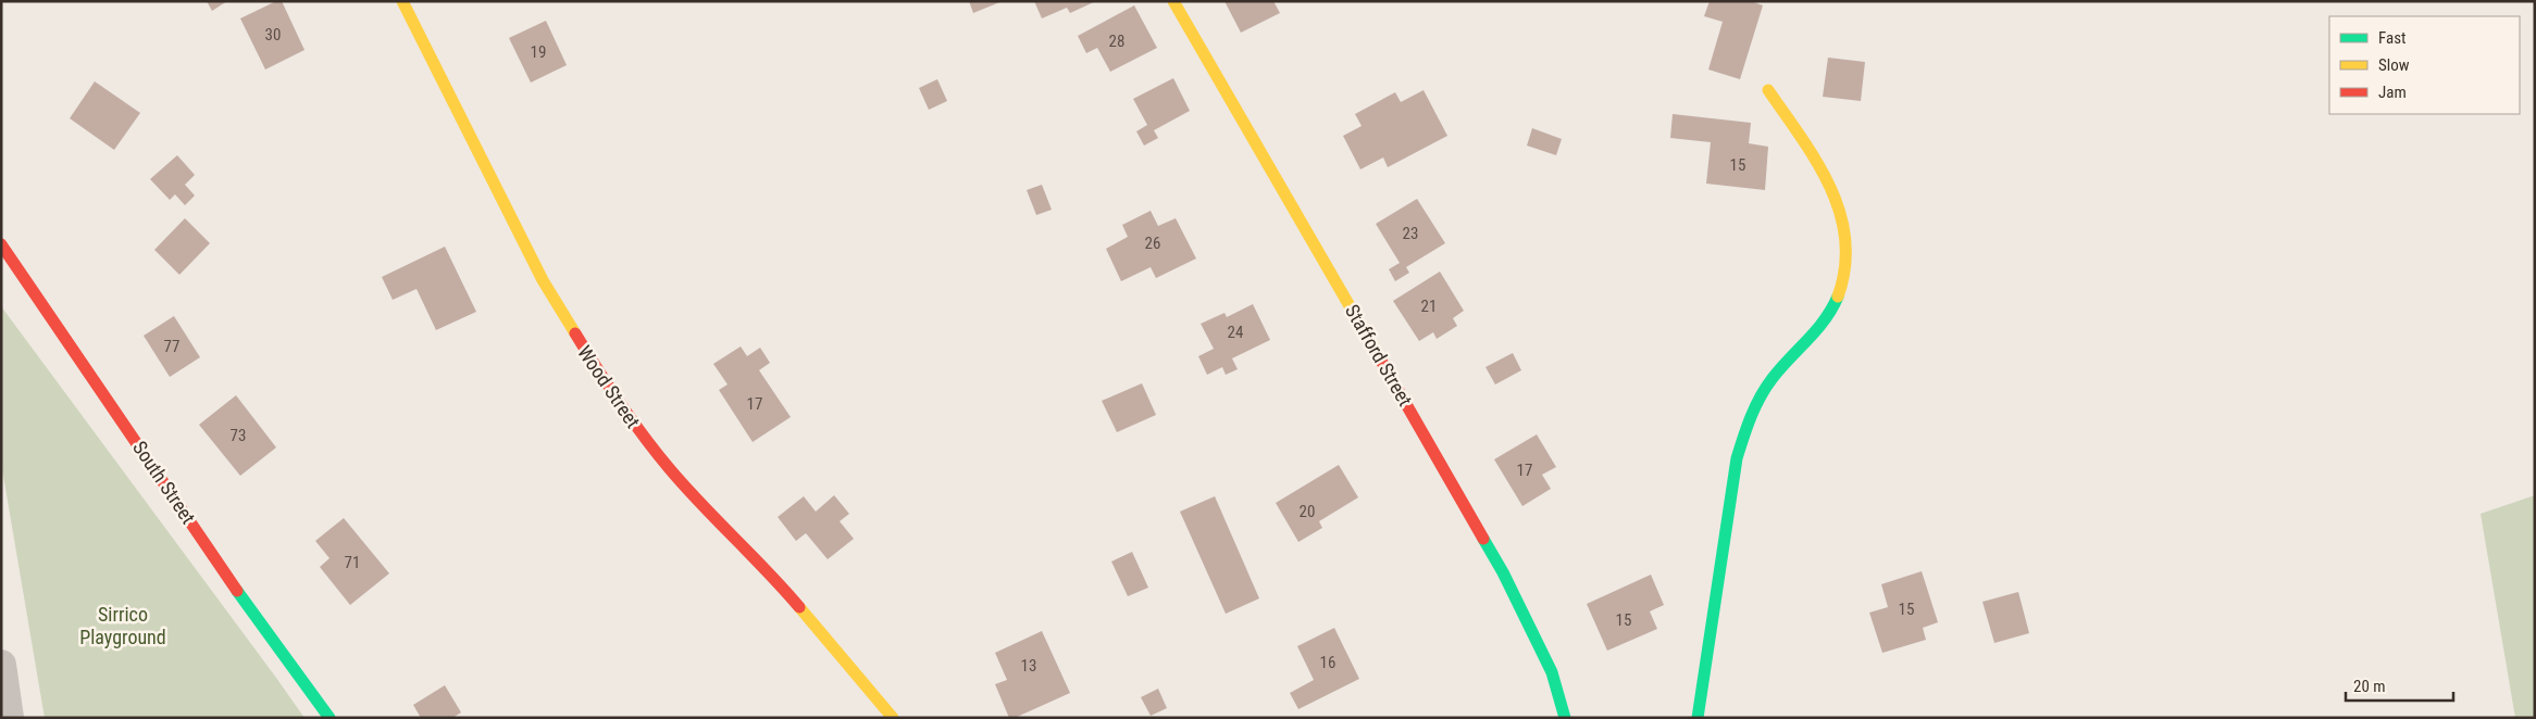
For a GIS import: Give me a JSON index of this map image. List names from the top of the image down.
{
  "streets": {
    "street": ["Stafford Street", "Wood Street", "South Street"]
  },
  "parks": ["Sirrico Playground"],
  "house_numbers": [
    "30",
    "28",
    "19",
    "15",
    "23",
    "26",
    "21",
    "24",
    "77",
    "17",
    "73",
    "17",
    "20",
    "71",
    "15",
    "15",
    "16",
    "13"
  ],
  "legend": ["Fast", "Slow", "Jam"],
  "scale_bar": "20 m"
}
